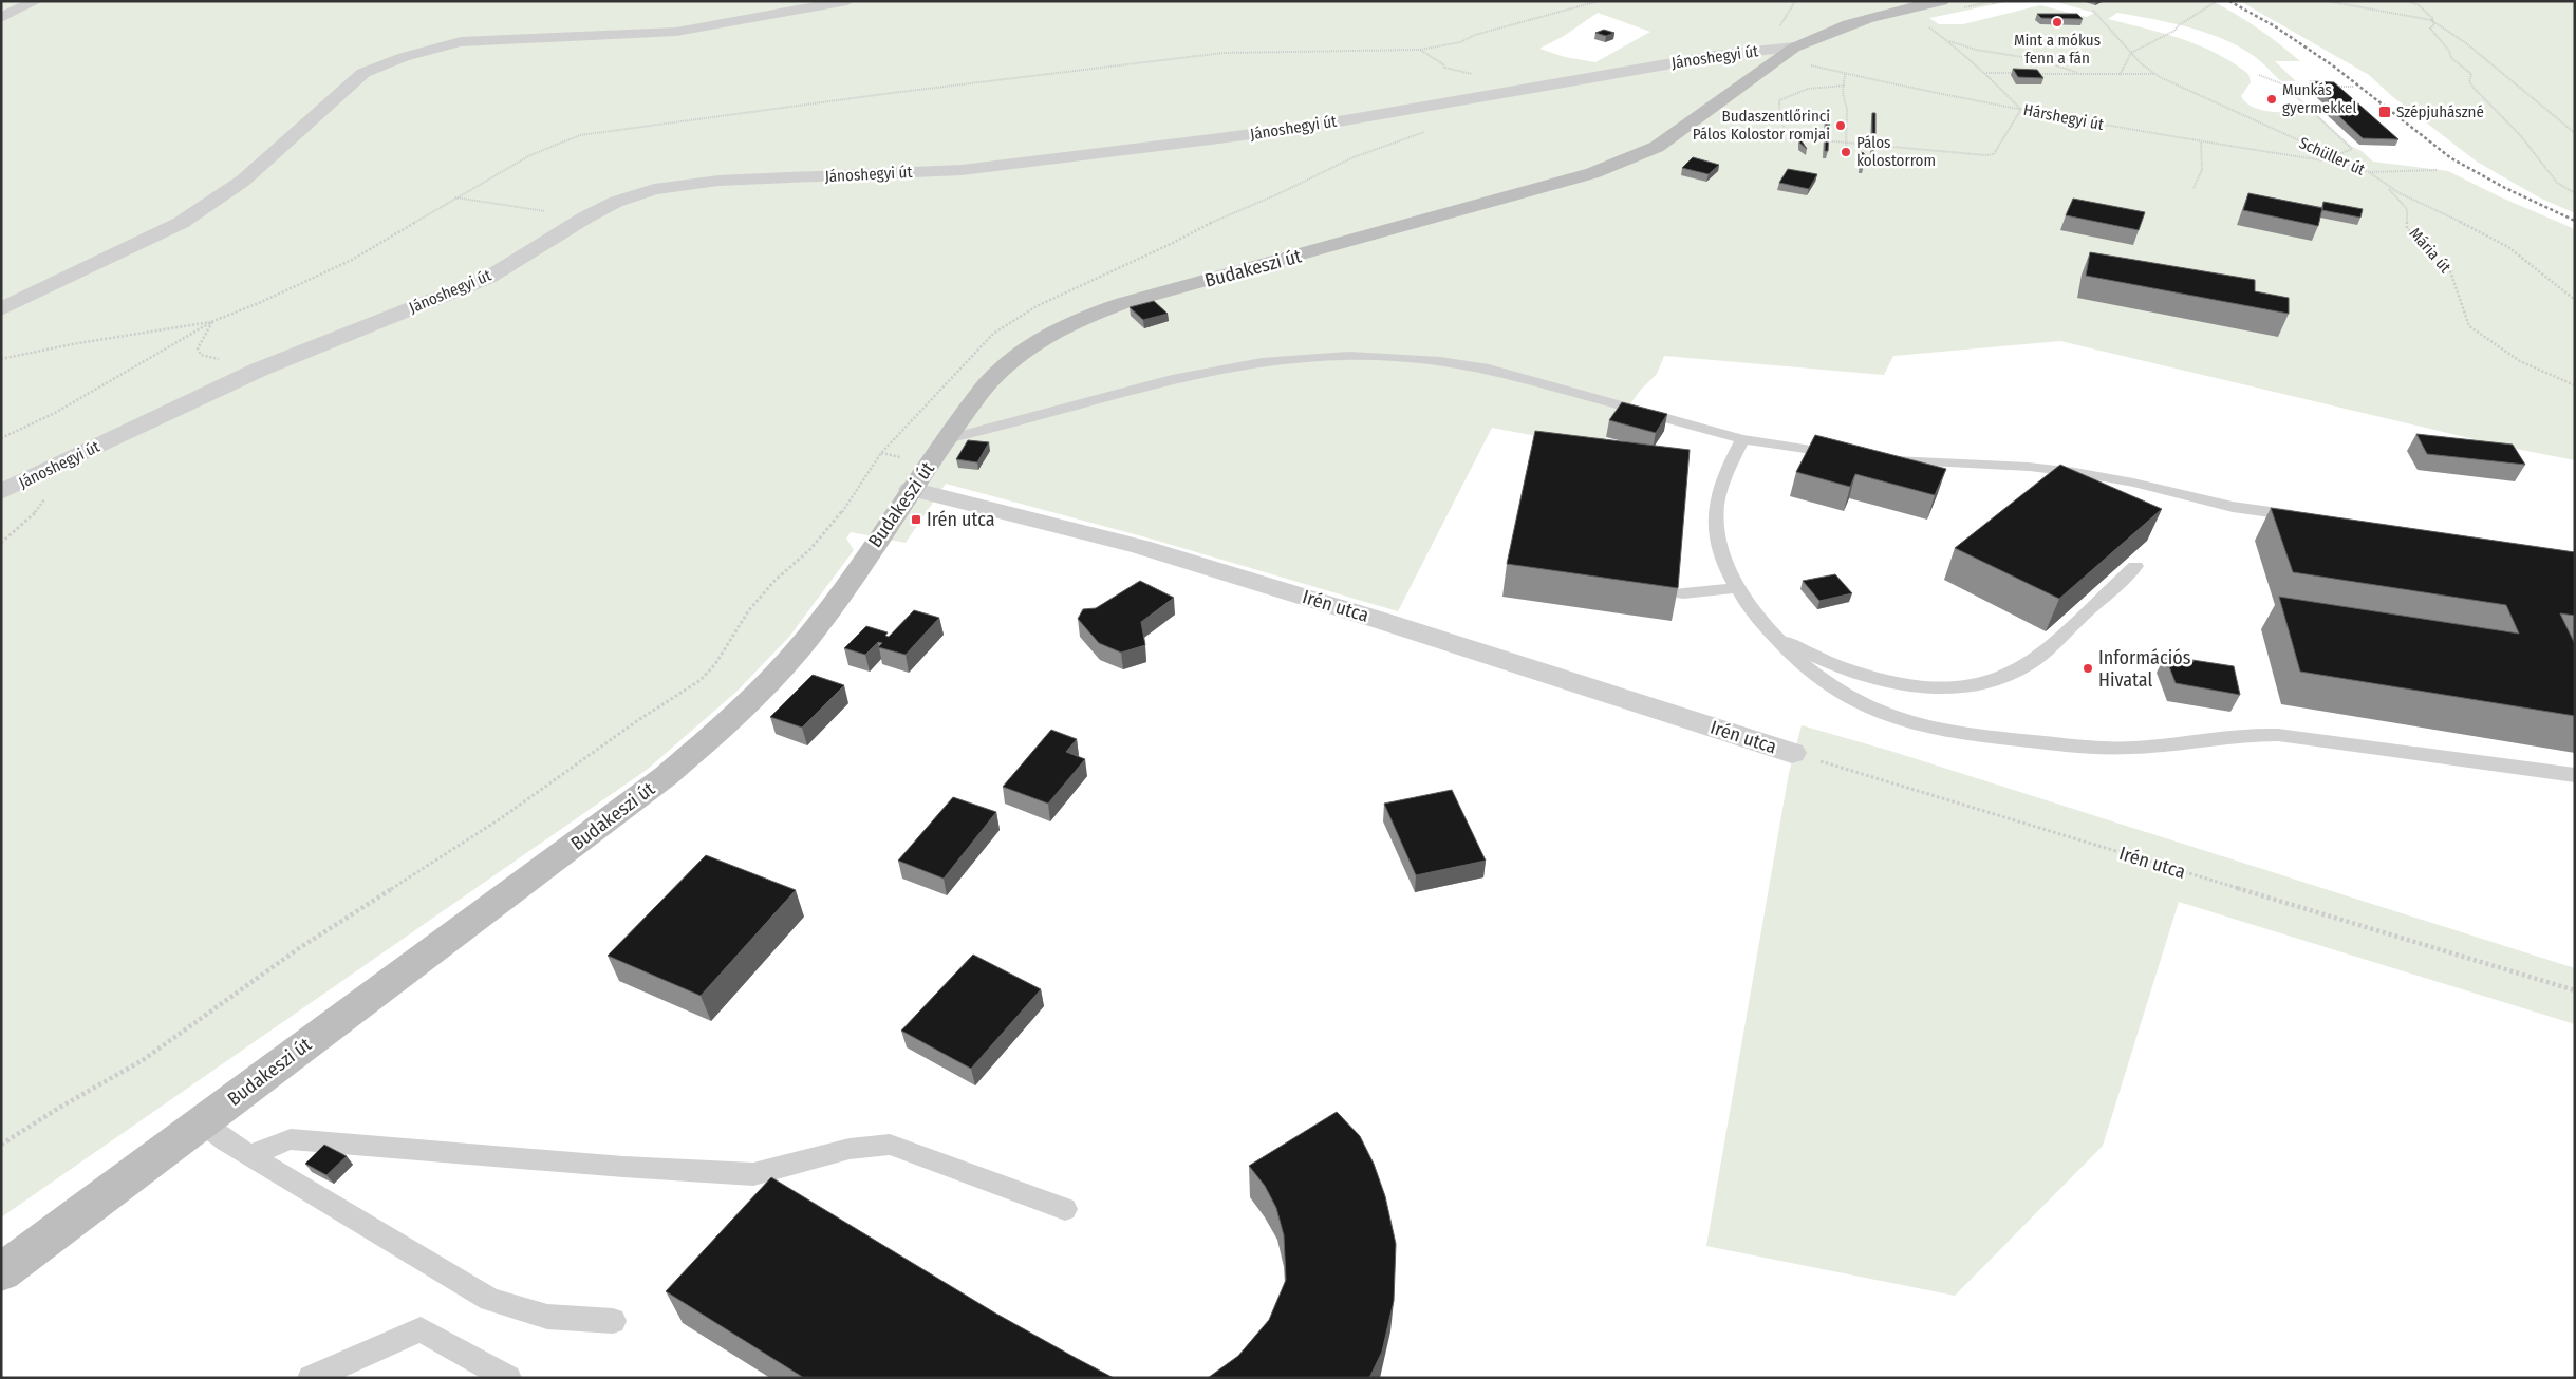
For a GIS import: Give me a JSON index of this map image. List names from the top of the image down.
{
  "streets": {
    "main road": ["Budakeszi út"],
    "street": ["Jánoshegyi út", "Irén utca"],
    "path": ["Hárshegyi út", "Schüller út", "Mária út"]
  },
  "crossings": [
    ["Jánoshegyi út", "Budakeszi út"],
    ["Hárshegyi út", "Schüller út"],
    ["Hárshegyi út", "Budakeszi út"],
    ["Schüller út", "Mária út"],
    ["Budakeszi út", "Irén utca"]
  ],
  "places": {
    "other": [
      "Mint a mókus fenn a fán",
      "Munkás gyermekkel",
      "Budaszentlőrinci Pálos Kolostor romjai",
      "Pálos kolostorrom",
      "Információs Hivatal"
    ],
    "transit": ["Szépjuhászné", "Irén utca"]
  }
}
